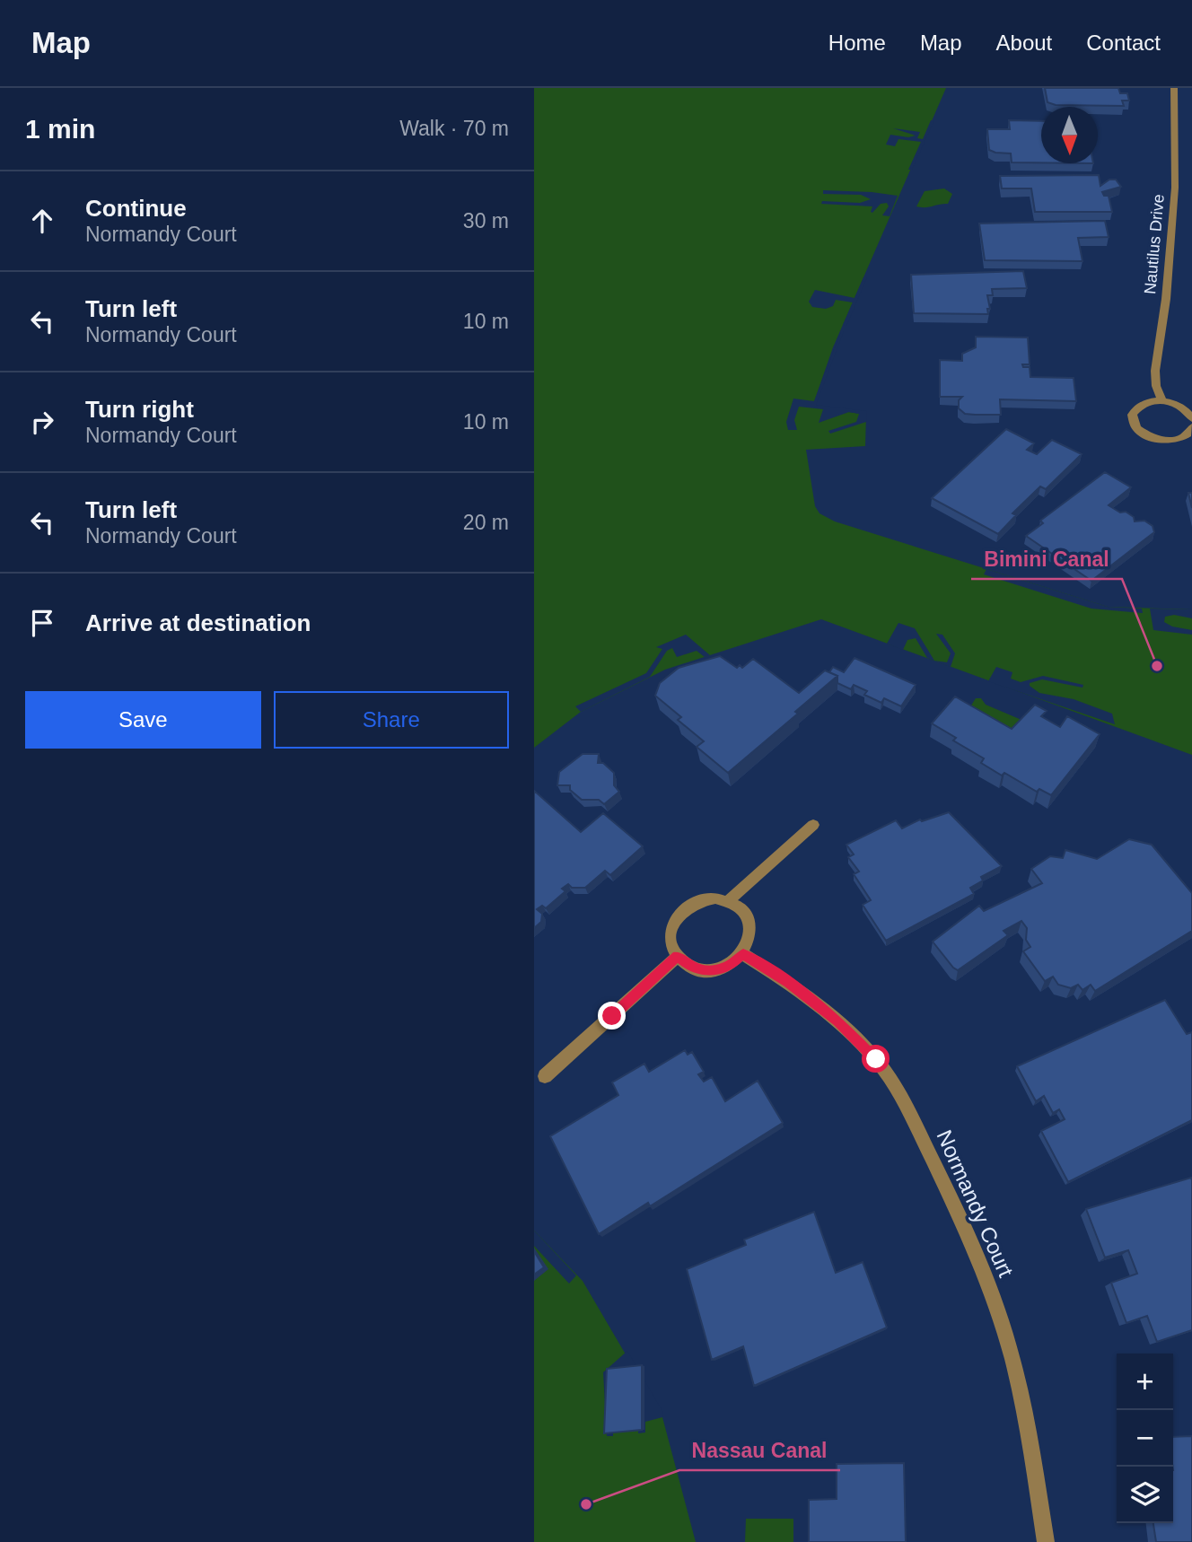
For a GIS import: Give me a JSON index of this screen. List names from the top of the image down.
{
  "streets": {
    "street": ["Nautilus Drive", "Normandy Court"]
  },
  "places": ["Bimini Canal", "Nassau Canal"],
  "north": "bottom",
  "page": {
    "header": "Map",
    "nav": [
      "Home",
      "Map",
      "About",
      "Contact"
    ],
    "heading": ["1 min", "Walk · 70 m"],
    "list": [
      ["Continue", "Normandy Court", "30 m"],
      ["Turn left", "Normandy Court", "10 m"],
      ["Turn right", "Normandy Court", "10 m"],
      ["Turn left", "Normandy Court", "20 m"],
      "Arrive at destination"
    ],
    "buttons": ["Save", "Share"],
    "map_buttons": ["+", "−"]
  }
}
